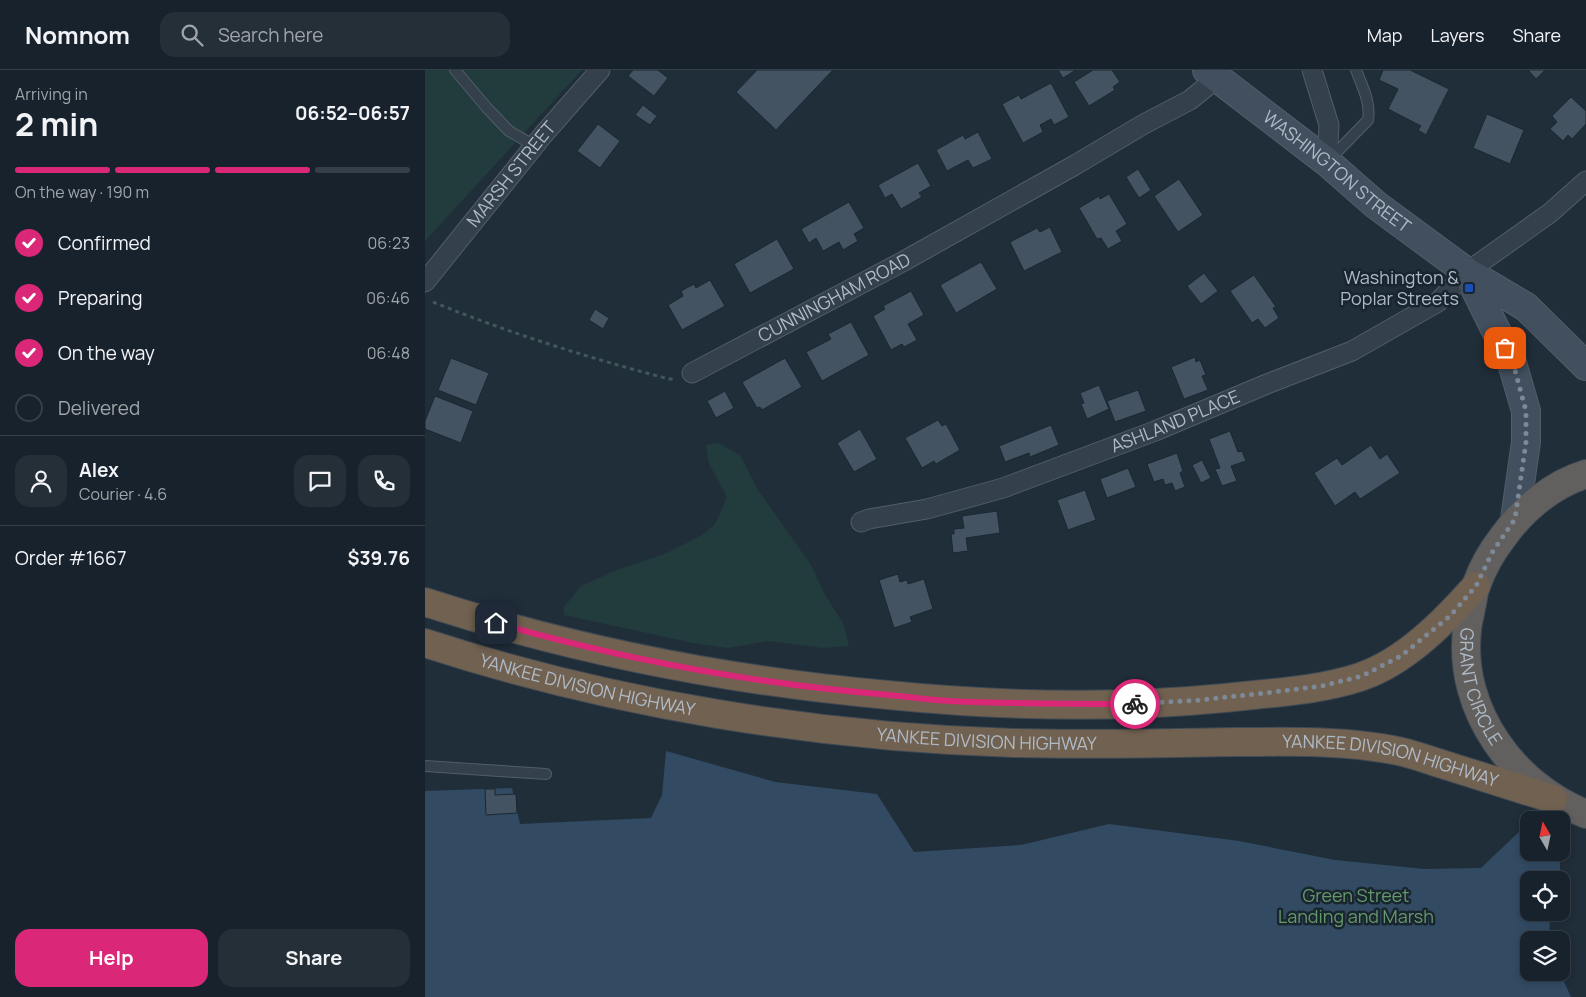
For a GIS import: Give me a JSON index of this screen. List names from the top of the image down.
{
  "streets": {
    "highway": ["YANKEE DIVISION HIGHWAY", "GRANT CIRCLE"],
    "main road": ["WASHINGTON STREET"],
    "street": ["MARSH STREET", "CUNNINGHAM ROAD", "ASHLAND PLACE"]
  },
  "crossings": [
    ["WASHINGTON STREET", "CUNNINGHAM ROAD"],
    ["WASHINGTON STREET", "ASHLAND PLACE"],
    ["WASHINGTON STREET", "GRANT CIRCLE"],
    ["YANKEE DIVISION HIGHWAY", "GRANT CIRCLE"]
  ],
  "parks": ["Green Street Landing and Marsh"],
  "places": {
    "transit": ["Washington & Poplar Streets"]
  },
  "north": "top",
  "page": {
    "header": "Nomnom",
    "search": "Search here",
    "nav": ["Map", "Layers", "Share"],
    "heading": ["2 min", "Arriving in", "06:52–06:57"],
    "panel": [
      "Alex",
      "Courier · 4.6",
      "Order #1667",
      "$39.76"
    ],
    "bar": "On the way · 190 m",
    "list": [
      ["Confirmed", "06:23"],
      ["Preparing", "06:46"],
      ["On the way", "06:48"],
      "Delivered"
    ],
    "buttons": ["Help", "Share"]
  }
}
